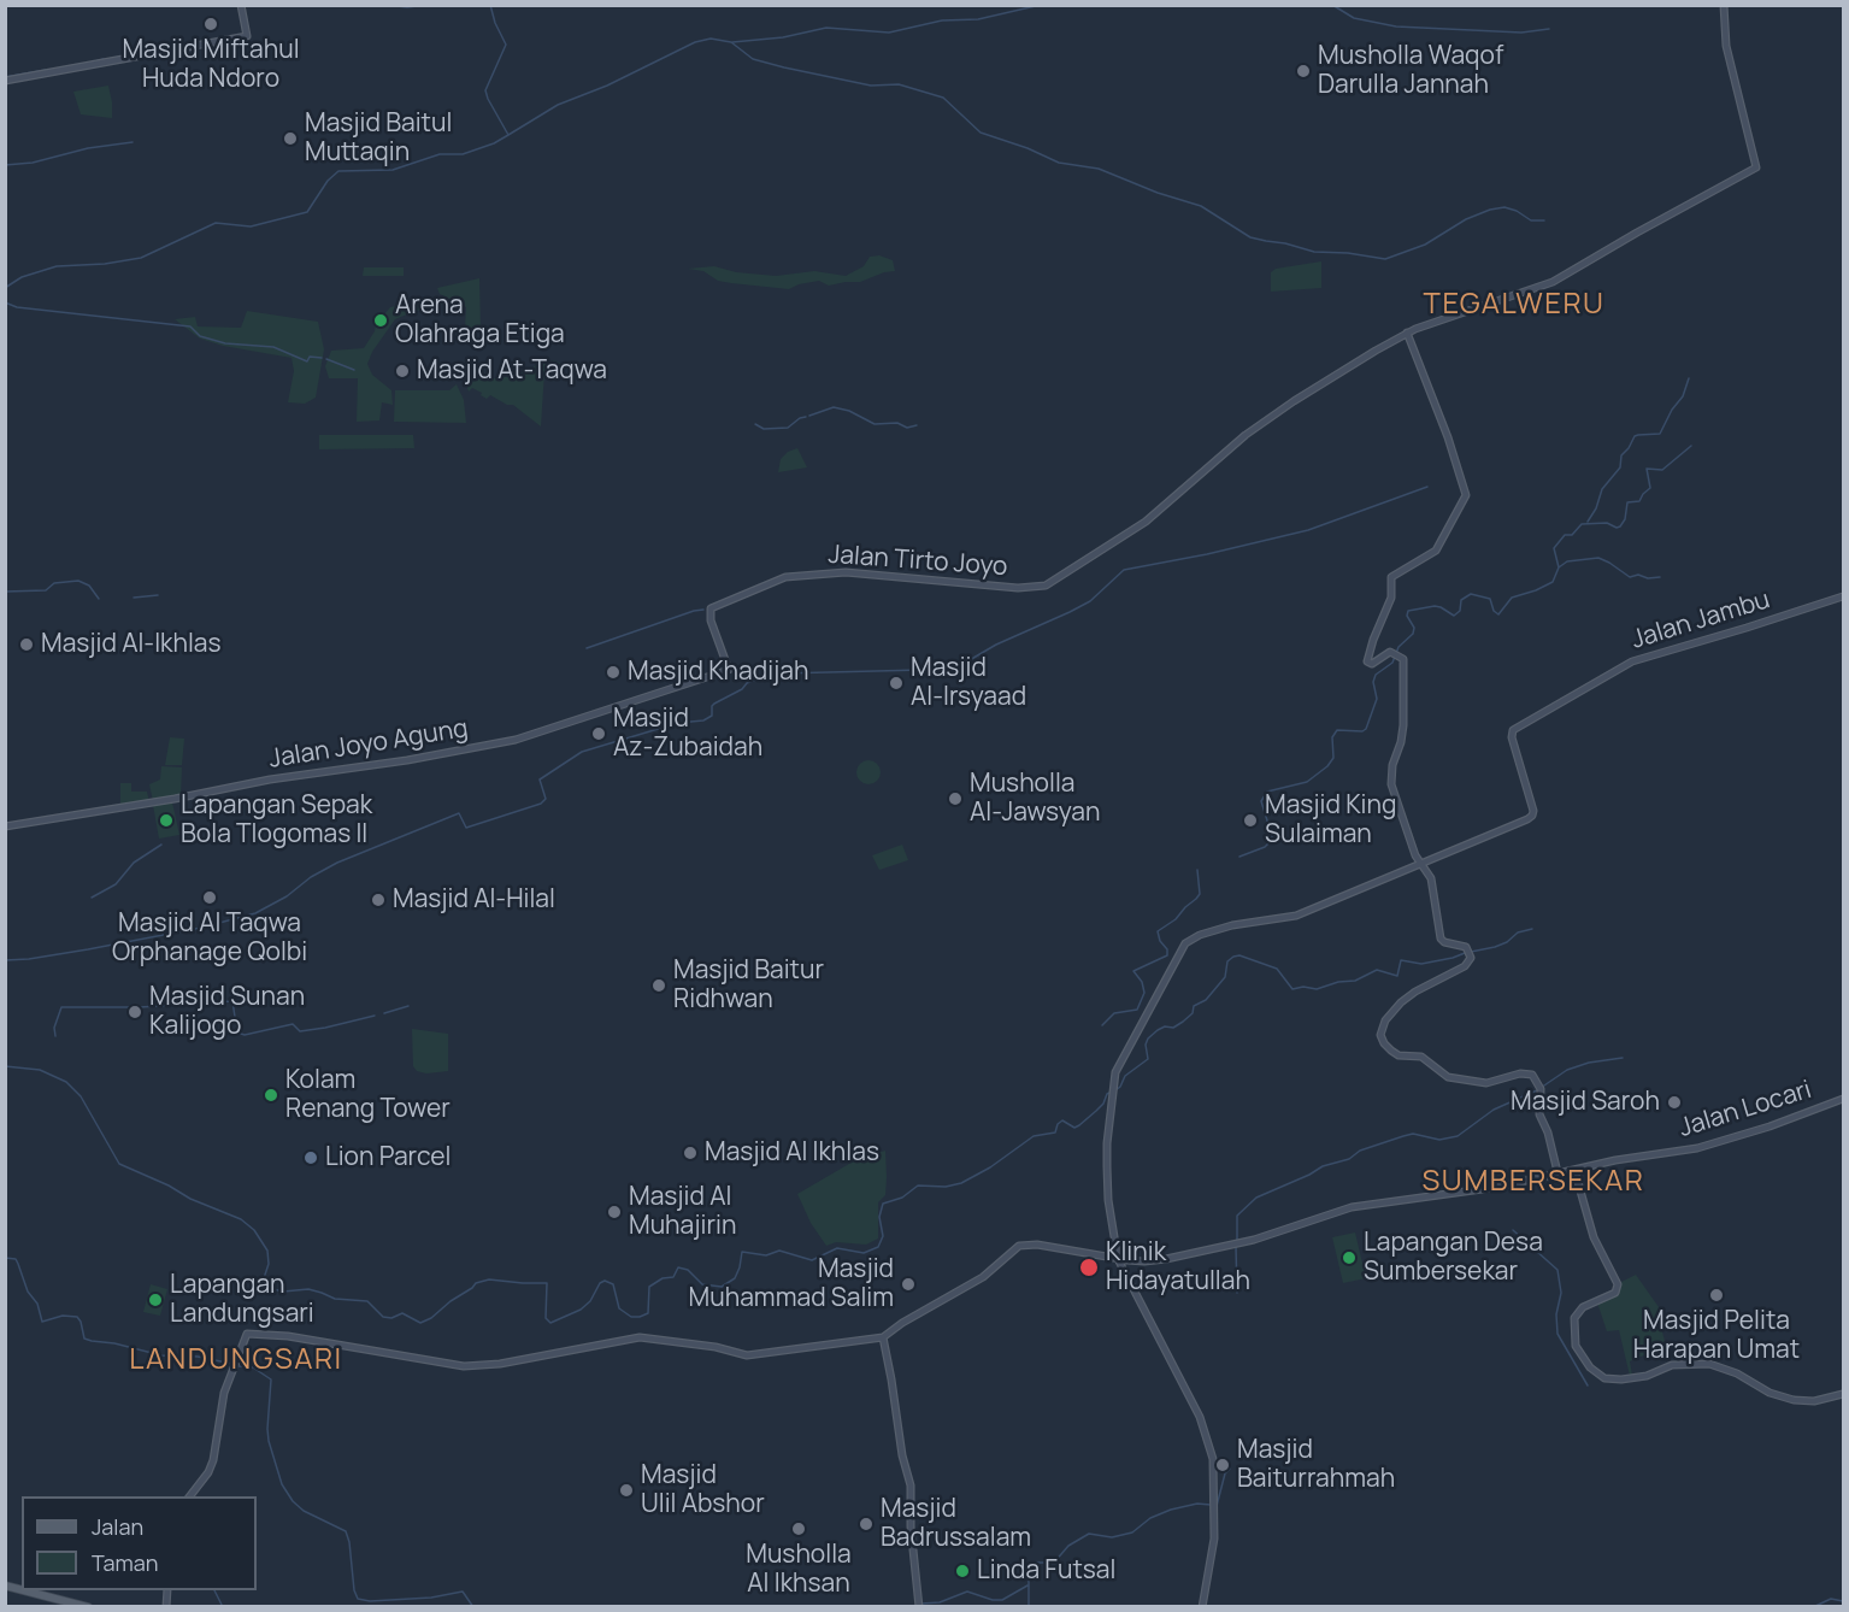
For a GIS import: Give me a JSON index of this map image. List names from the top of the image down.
{
  "streets": {
    "street": [
      "Jalan Tirto Joyo",
      "Jalan Jambu",
      "Jalan Joyo Agung",
      "Jalan Locari"
    ]
  },
  "crossings": [
    ["Jalan Tirto Joyo", "Jalan Joyo Agung"],
    ["Jalan Jambu", "Jalan Locari"]
  ],
  "districts": ["TEGALWERU", "SUMBERSEKAR", "LANDUNGSARI"],
  "places": [
    "Masjid Miftahul Huda Ndoro",
    "Musholla Waqof Darulla Jannah",
    "Masjid Baitul Muttaqin",
    "Arena Olahraga Etiga",
    "Masjid At-Taqwa",
    "Masjid Al-Ikhlas",
    "Masjid Khadijah",
    "Masjid Al-Irsyaad",
    "Masjid Az-Zubaidah",
    "Musholla Al-Jawsyan",
    "Lapangan Sepak Bola Tlogomas II",
    "Masjid King Sulaiman",
    "Masjid Al Taqwa Orphanage Qolbi",
    "Masjid Al-Hilal",
    "Masjid Baitur Ridhwan",
    "Masjid Sunan Kalijogo",
    "Kolam Renang Tower",
    "Masjid Saroh",
    "Masjid Al Ikhlas",
    "Lion Parcel",
    "Masjid Al Muhajirin",
    "Lapangan Desa Sumbersekar",
    "Klinik Hidayatullah",
    "Masjid Muhammad Salim",
    "Masjid Pelita Harapan Umat",
    "Lapangan Landungsari",
    "Masjid Baiturrahmah",
    "Masjid Ulil Abshor",
    "Masjid Badrussalam",
    "Musholla Al Ikhsan",
    "Linda Futsal"
  ],
  "legend": ["Jalan", "Taman"]
}
